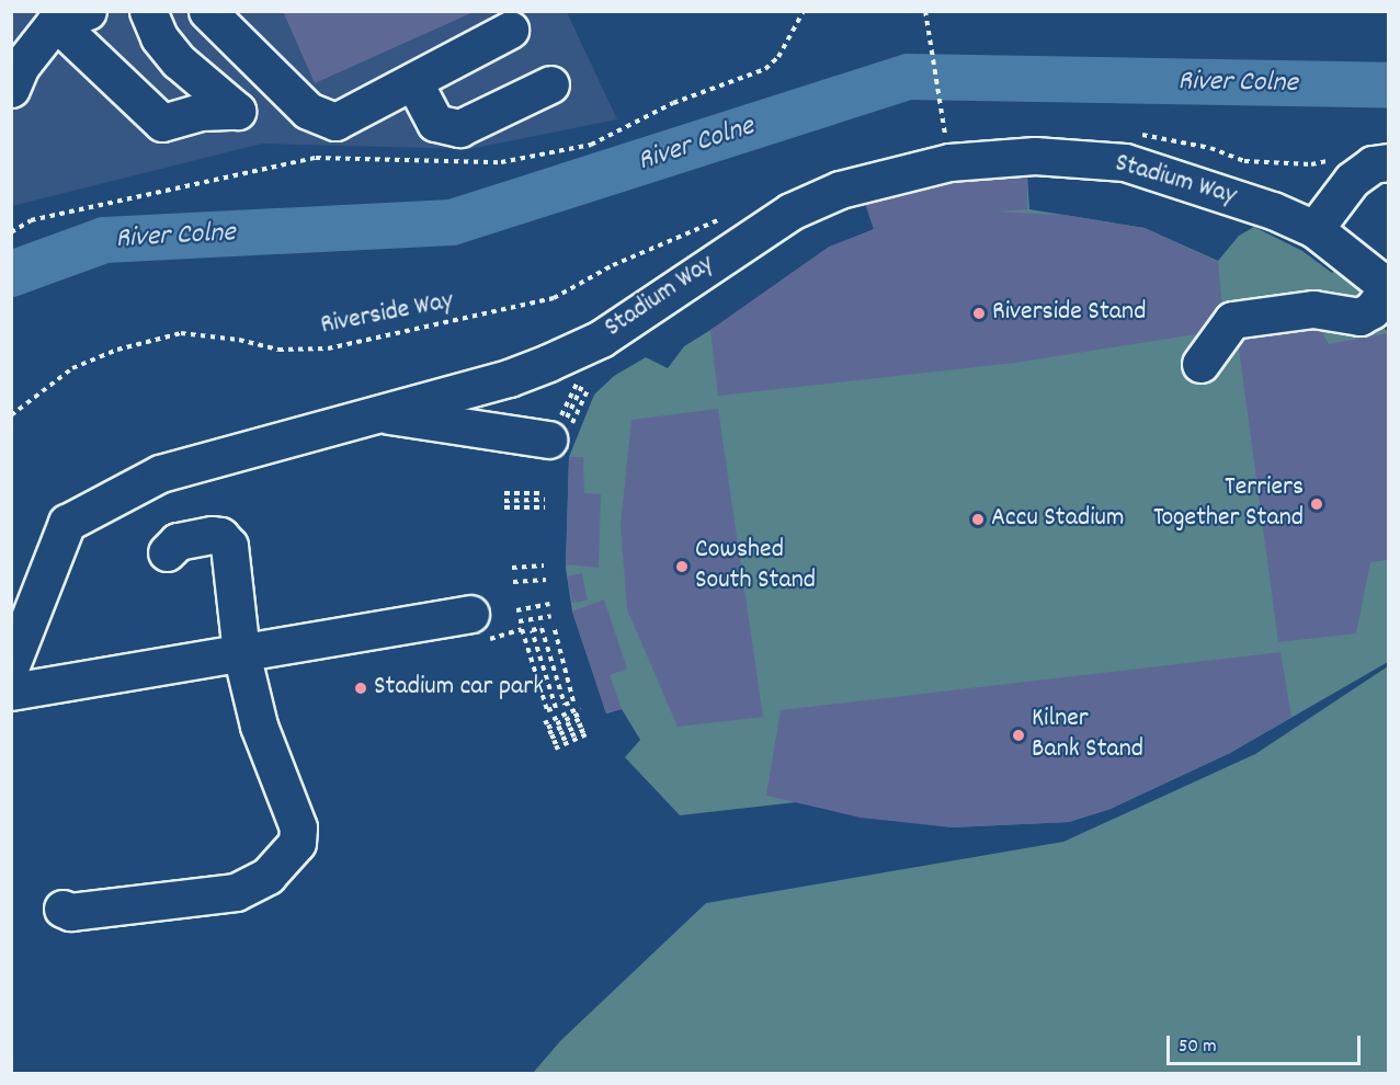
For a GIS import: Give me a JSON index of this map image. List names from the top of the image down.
{
  "streets": {
    "street": ["Stadium Way"],
    "path": ["Riverside Way"]
  },
  "water": ["River Colne"],
  "places": [
    "Riverside Stand",
    "Terriers Together Stand",
    "Accu Stadium",
    "Cowshed South Stand",
    "Stadium car park",
    "Kilner Bank Stand"
  ],
  "scale_bar": "50 m"
}
